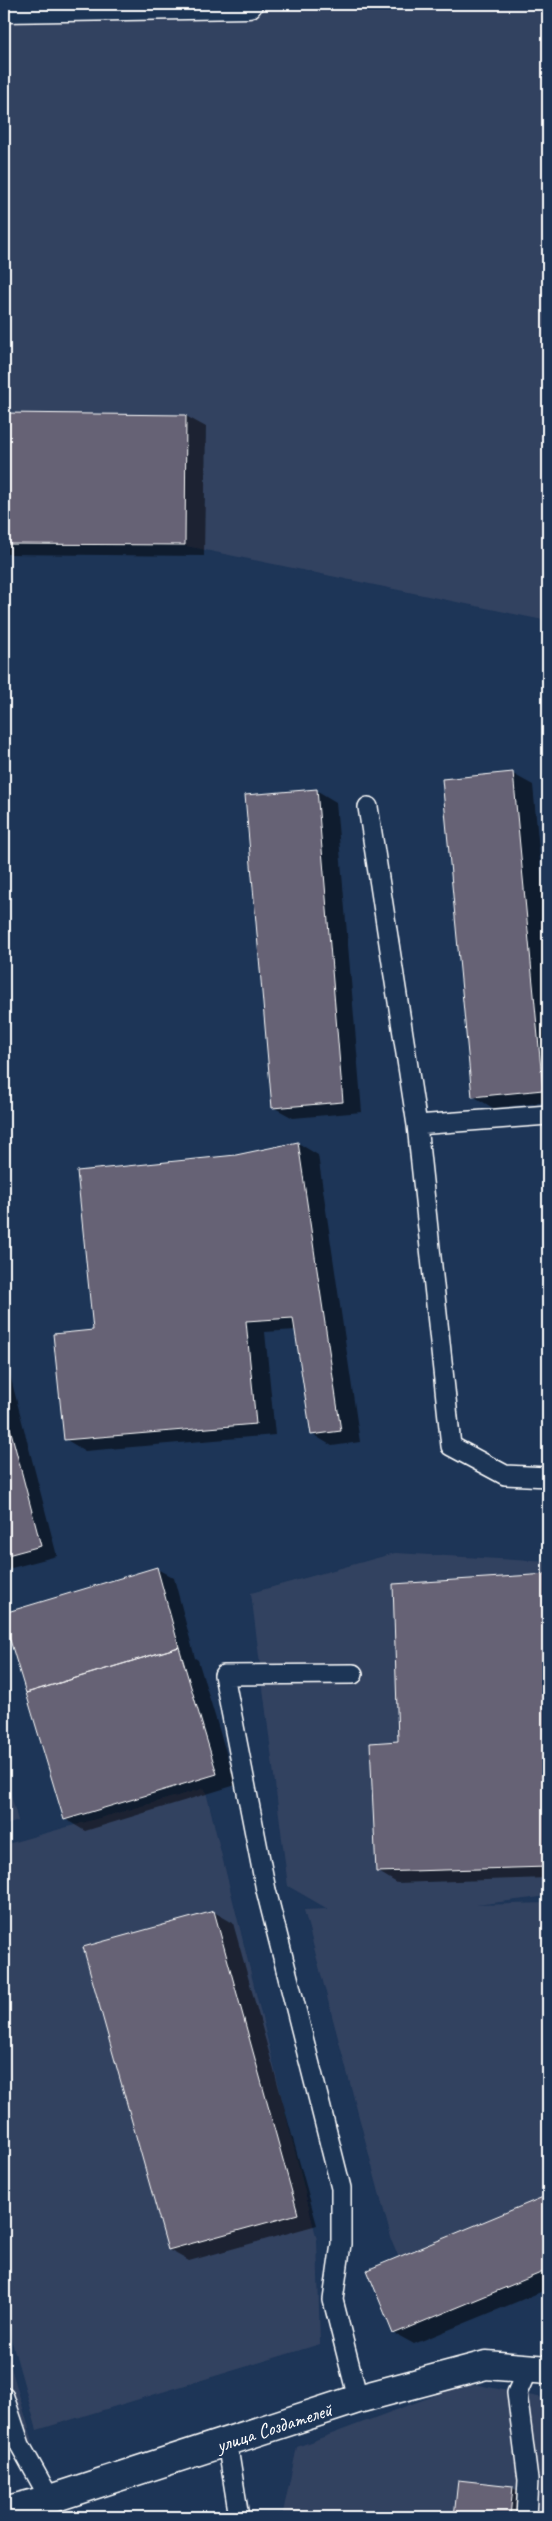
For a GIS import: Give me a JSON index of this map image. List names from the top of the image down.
{
  "streets": {
    "street": ["улица Создателей"]
  }
}
